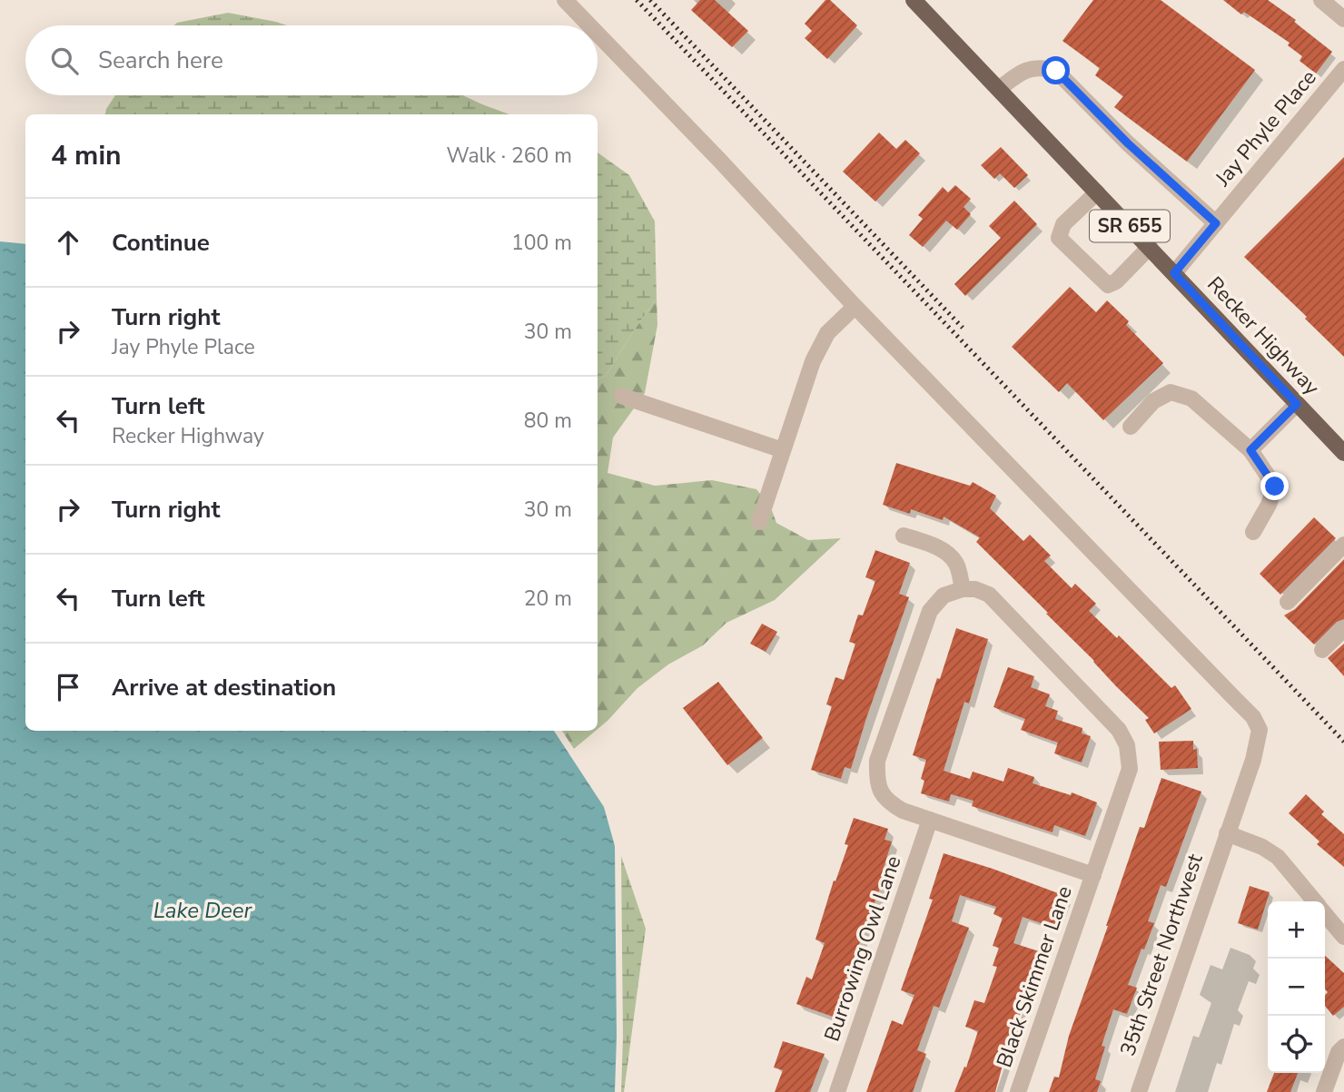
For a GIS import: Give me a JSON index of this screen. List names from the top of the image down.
{
  "streets": {
    "main road": ["SR 655", "Recker Highway"],
    "street": [
      "Jay Phyle Place",
      "Burrowing Owl Lane",
      "35th Street Northwest",
      "Black Skimmer Lane"
    ]
  },
  "crossings": [
    ["Jay Phyle Place", "Recker Highway"],
    ["Burrowing Owl Lane", "Black Skimmer Lane"]
  ],
  "water": ["Lake Deer"],
  "page": {
    "search": "Search here",
    "heading": ["4 min", "Walk · 260 m"],
    "list": [
      ["Continue", "100 m"],
      ["Turn right", "Jay Phyle Place", "30 m"],
      ["Turn left", "Recker Highway", "80 m"],
      ["Turn right", "30 m"],
      ["Turn left", "20 m"],
      "Arrive at destination"
    ],
    "map_buttons": ["+", "−"]
  }
}
